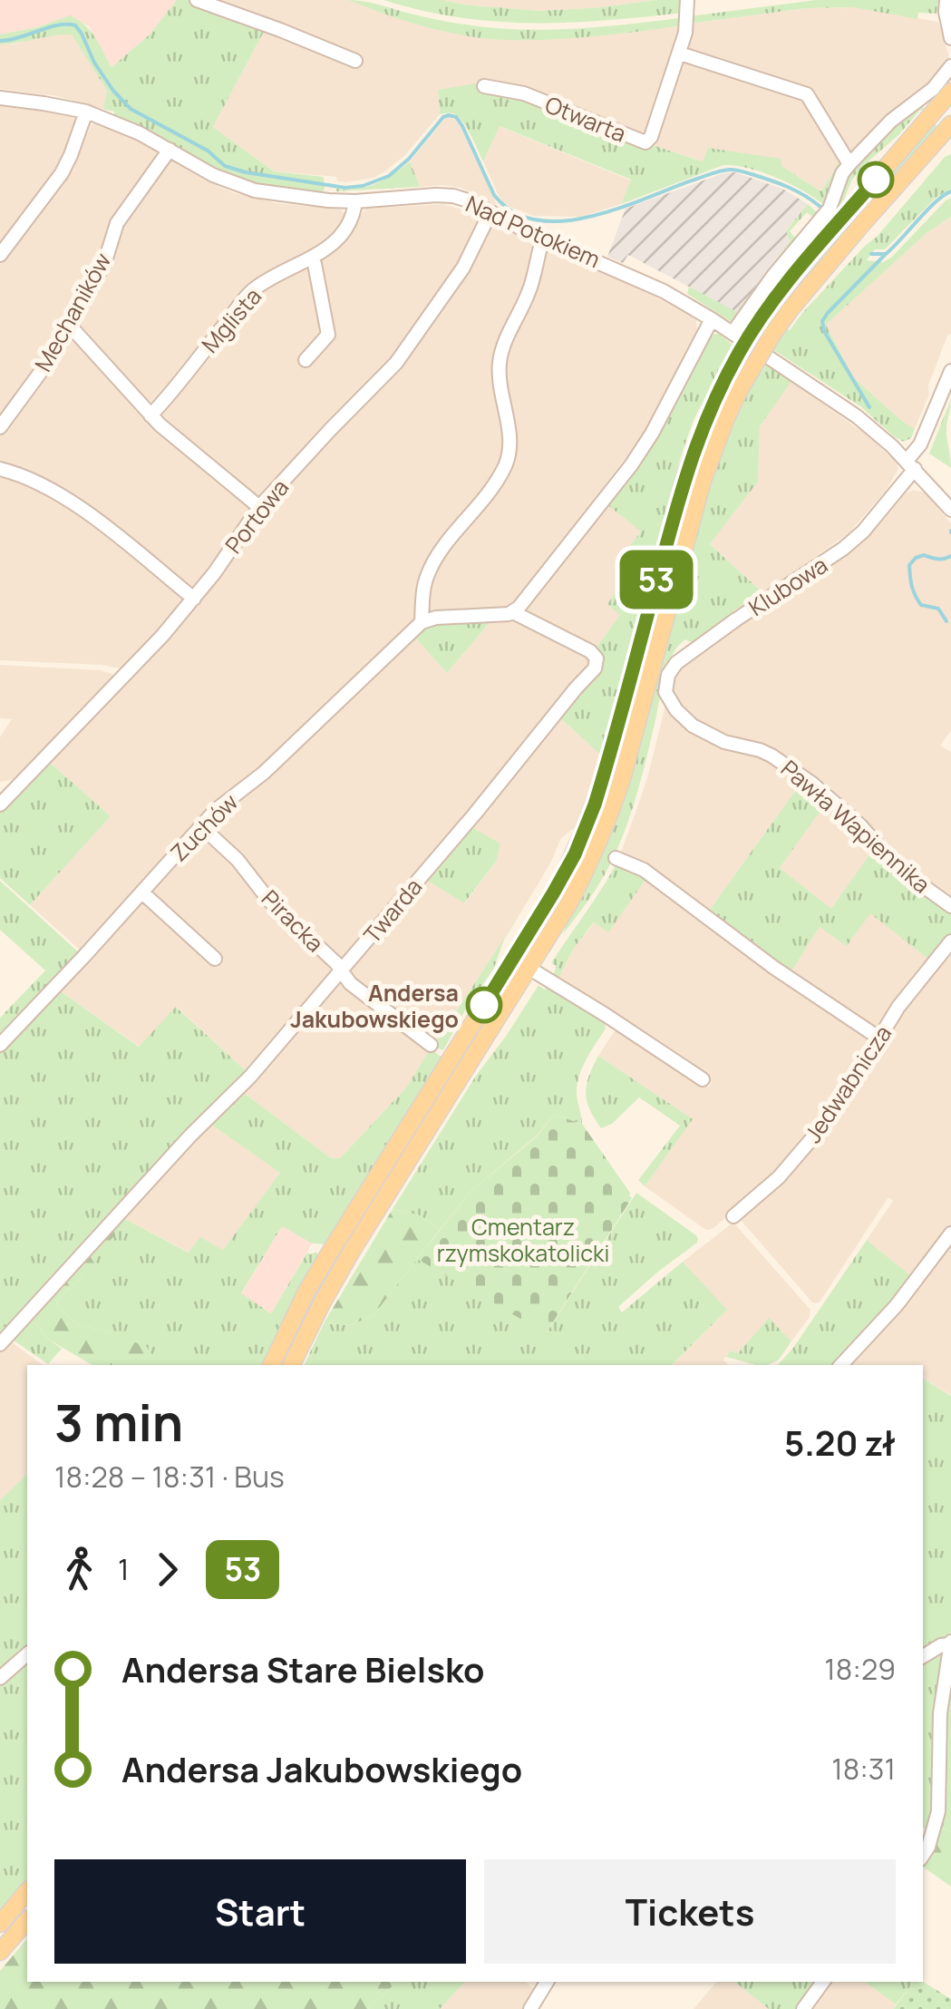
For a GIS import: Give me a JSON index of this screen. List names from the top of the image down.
{
  "streets": {
    "street": [
      "Otwarta",
      "Nad Potokiem",
      "Mechaników",
      "Mglista",
      "Portowa",
      "Klubowa",
      "Pawła Wapiennika",
      "Zuchów",
      "Twarda",
      "Piracka",
      "Jedwabnicza"
    ]
  },
  "crossings": [
    ["Nad Potokiem", "Mechaników"],
    ["Nad Potokiem", "Mglista"],
    ["Nad Potokiem", "Portowa"],
    ["Nad Potokiem", "Klubowa"],
    ["Klubowa", "Pawła Wapiennika"],
    ["Zuchów", "Piracka"],
    ["Twarda", "Piracka"]
  ],
  "parks": ["Cmentarz rzymskokatolicki"],
  "places": ["Andersa Jakubowskiego"],
  "lines": ["bus line 53"],
  "page": {
    "on_map": "53",
    "heading": ["3 min", "18:28 – 18:31 · Bus", "5.20 zł"],
    "legs": ["1", "53"],
    "list": [
      {
        "name": "Andersa Stare Bielsko",
        "value": "18:29"
      },
      {
        "name": "Andersa Jakubowskiego",
        "value": "18:31"
      }
    ],
    "buttons": ["Start", "Tickets"]
  }
}
